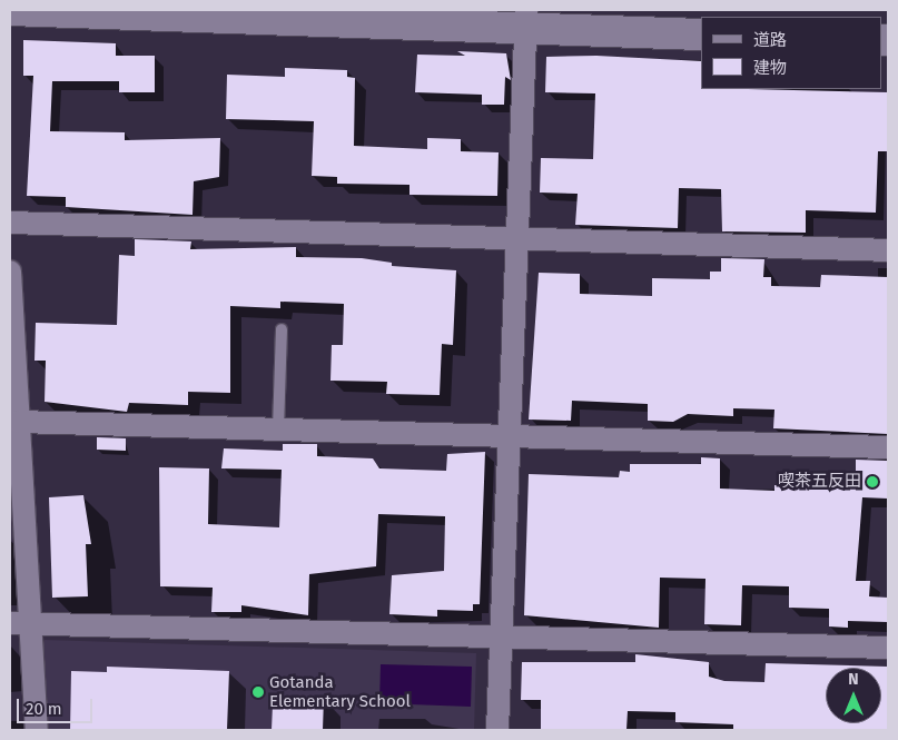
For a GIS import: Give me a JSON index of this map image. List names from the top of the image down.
{
  "places": ["喫茶五反田", "Gotanda Elementary School"],
  "legend": ["道路", "建物"],
  "scale_bar": "20 m",
  "north": "top"
}
